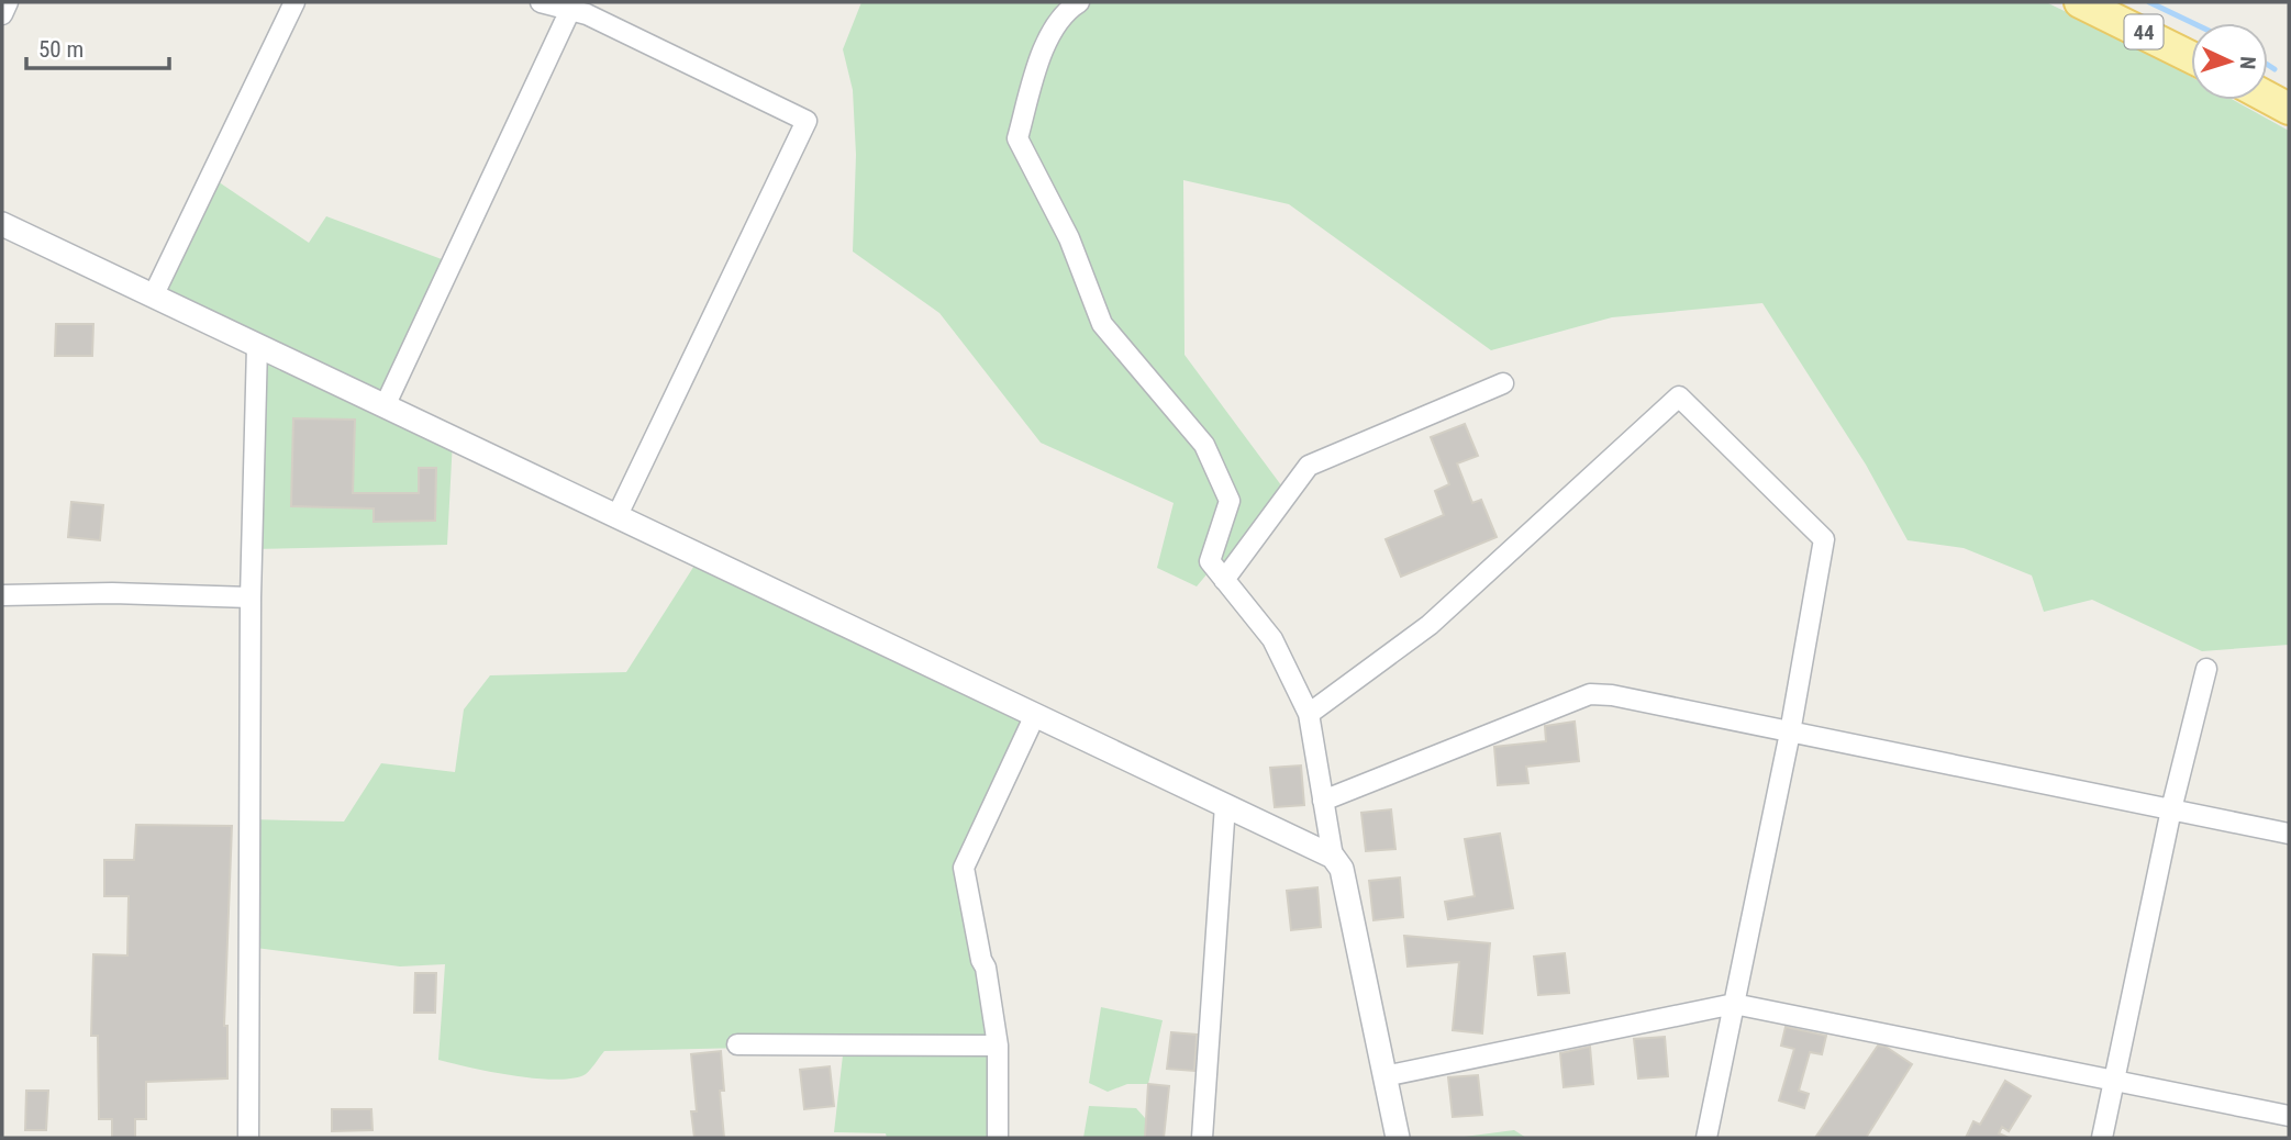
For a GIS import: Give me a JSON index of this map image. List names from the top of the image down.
{
  "streets": {
    "main road": ["44"]
  },
  "scale_bar": "50 m",
  "north": "right"
}
